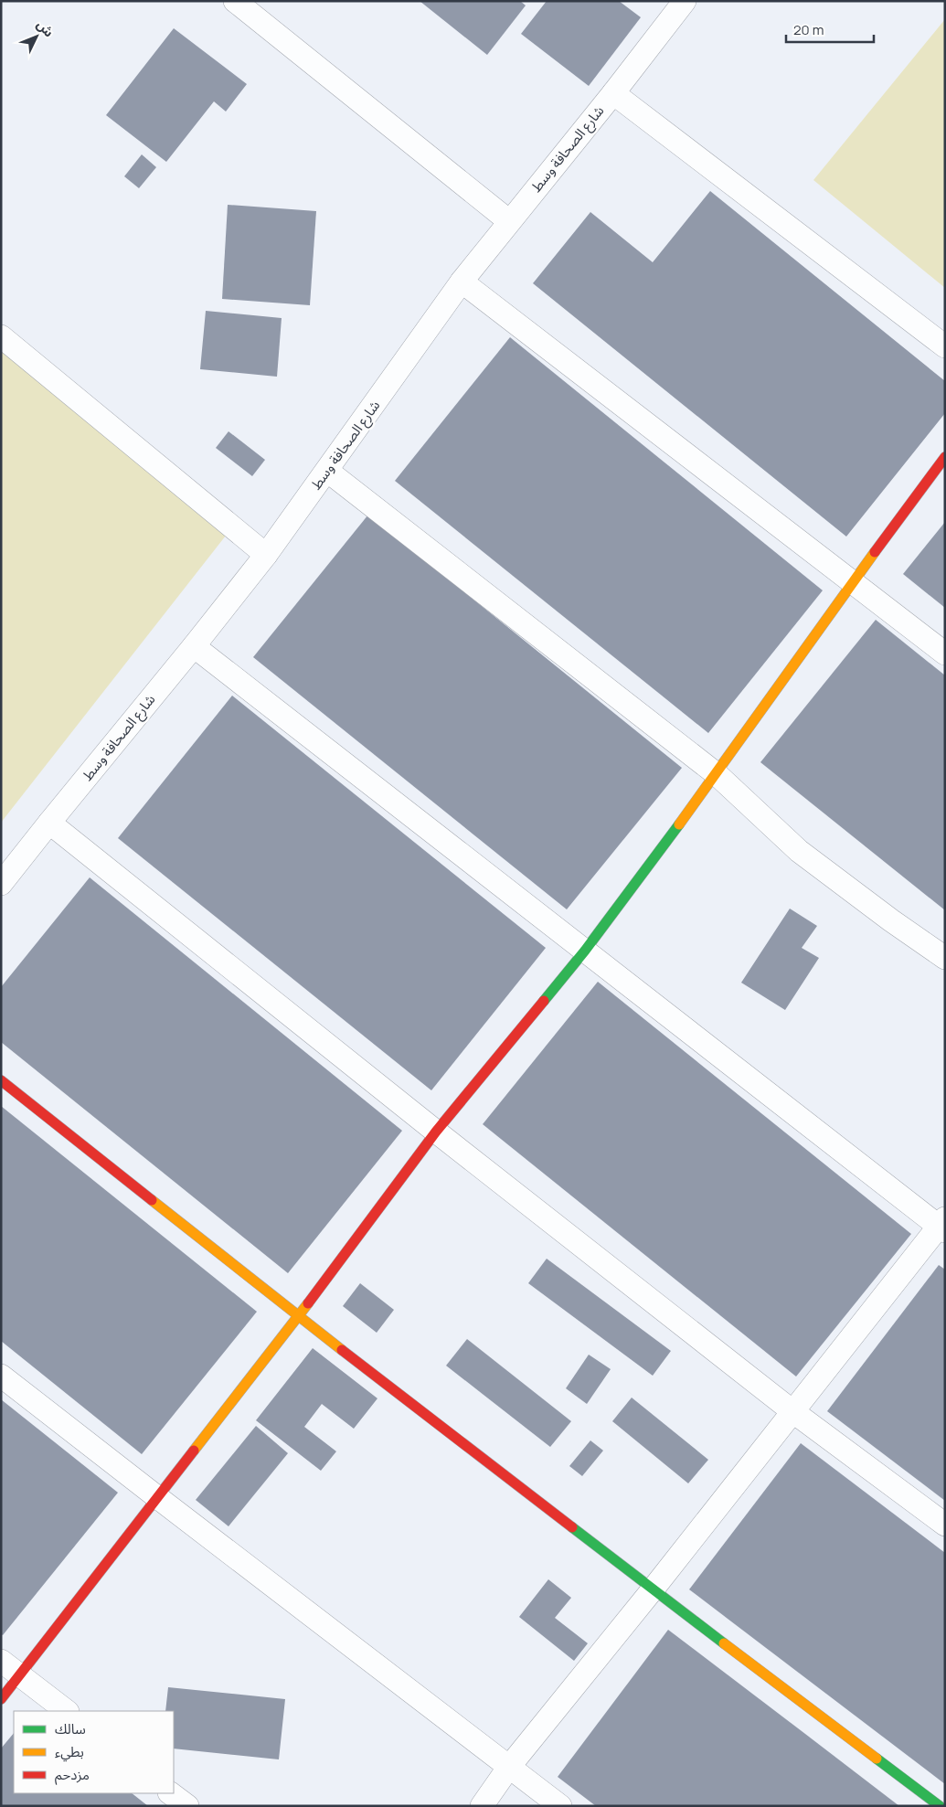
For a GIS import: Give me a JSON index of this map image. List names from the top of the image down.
{
  "streets": {
    "street": ["شارع الصحافة وسط"]
  },
  "legend": ["سالك", "بطيء", "مزدحم"],
  "scale_bar": "20 m",
  "north": "top right"
}
